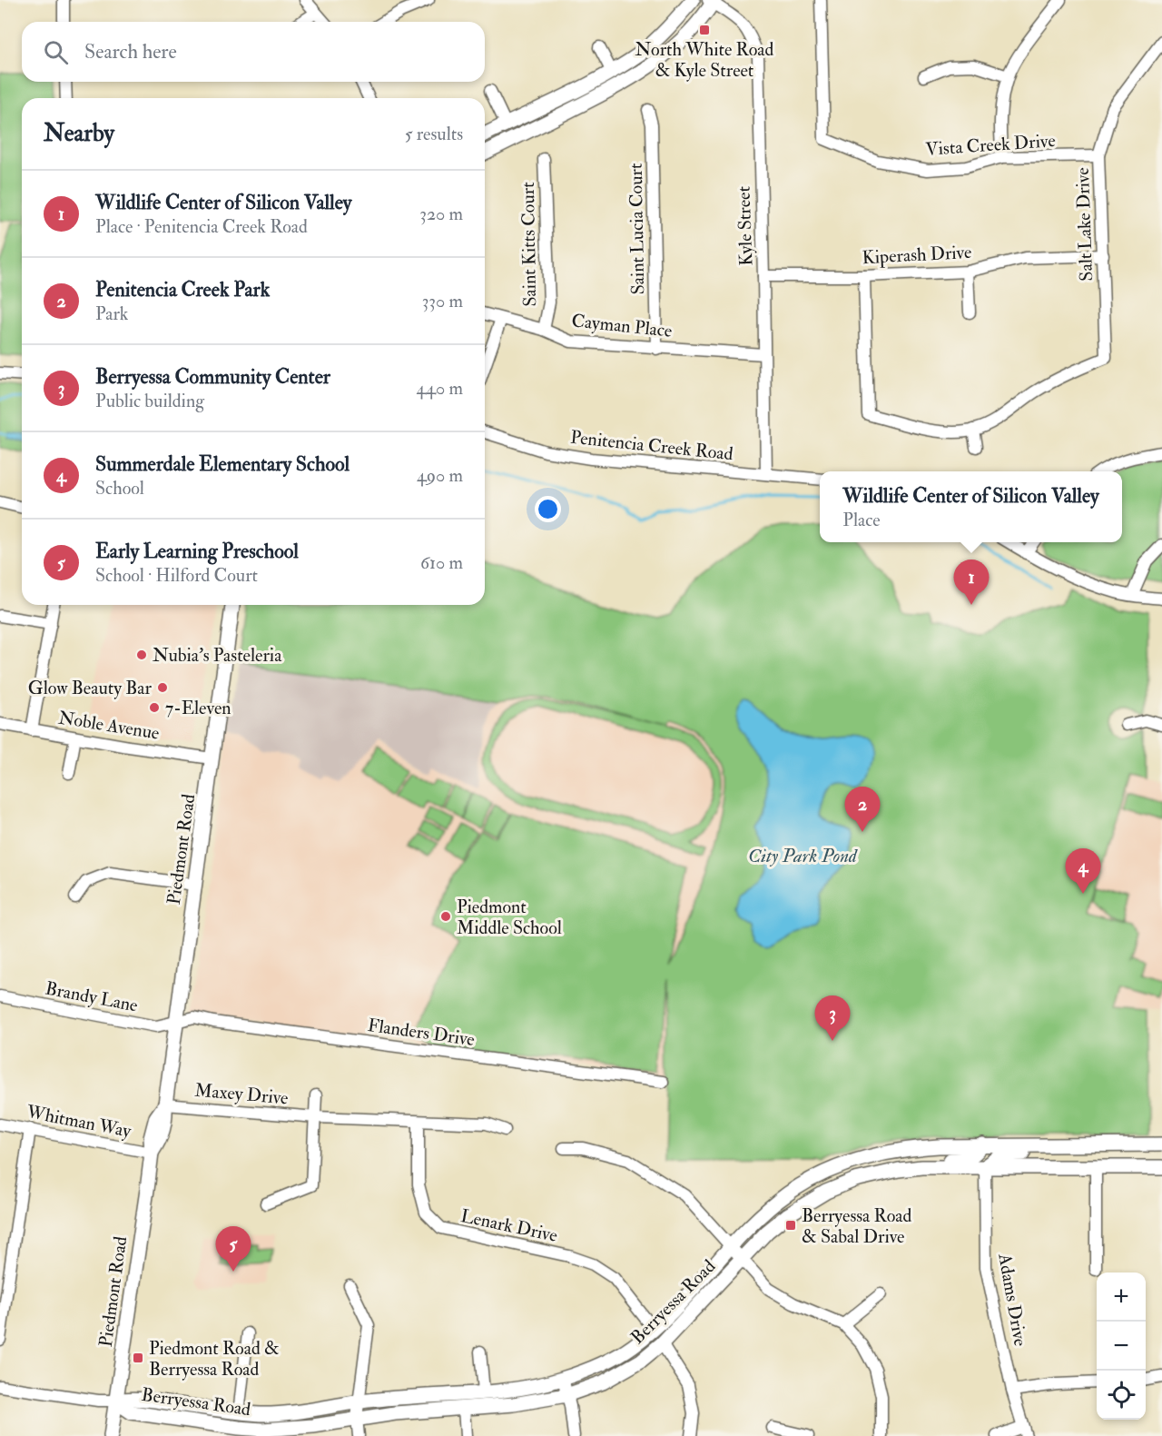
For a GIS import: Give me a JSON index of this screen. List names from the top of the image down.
{
  "streets": {
    "main road": ["Piedmont Road", "Berryessa Road"],
    "street": [
      "Vista Creek Drive",
      "Salt Lake Drive",
      "Kyle Street",
      "Saint Lucia Court",
      "Saint Kitts Court",
      "Kiperash Drive",
      "Cayman Place",
      "Penitencia Creek Road",
      "Noble Avenue",
      "Brandy Lane",
      "Flanders Drive",
      "Maxey Drive",
      "Whitman Way",
      "Lenark Drive",
      "Adams Drive"
    ]
  },
  "crossings": [
    ["Vista Creek Drive", "Salt Lake Drive"],
    ["Salt Lake Drive", "Kiperash Drive"],
    ["Kyle Street", "Kiperash Drive"],
    ["Kyle Street", "Cayman Place"],
    ["Kyle Street", "Penitencia Creek Road"],
    ["Saint Lucia Court", "Cayman Place"],
    ["Saint Kitts Court", "Cayman Place"],
    ["Noble Avenue", "Piedmont Road"],
    ["Piedmont Road", "Brandy Lane"],
    ["Piedmont Road", "Flanders Drive"],
    ["Piedmont Road", "Maxey Drive"],
    ["Piedmont Road", "Whitman Way"],
    ["Piedmont Road", "Berryessa Road"],
    ["Brandy Lane", "Flanders Drive"],
    ["Maxey Drive", "Lenark Drive"],
    ["Lenark Drive", "Berryessa Road"],
    ["Adams Drive", "Berryessa Road"]
  ],
  "water": ["City Park Pond"],
  "places": {
    "transit": ["North White Road & Kyle Street", "Berryessa Road & Sabal Drive", "Piedmont Road & Berryessa Road"],
    "other": [
      "Nubia's Pasteleria",
      "Glow Beauty Bar",
      "7-Eleven",
      "Piedmont Middle School"
    ]
  },
  "page": {
    "search": "Search here",
    "heading": ["Nearby", "5 results"],
    "list": [
      {
        "mark": "1",
        "name": "Wildlife Center of Silicon Valley",
        "note": "Place · Penitencia Creek Road",
        "value": "320 m"
      },
      {
        "mark": "2",
        "name": "Penitencia Creek Park",
        "note": "Park",
        "value": "330 m"
      },
      {
        "mark": "3",
        "name": "Berryessa Community Center",
        "note": "Public building",
        "value": "440 m"
      },
      {
        "mark": "4",
        "name": "Summerdale Elementary School",
        "note": "School",
        "value": "490 m"
      },
      {
        "mark": "5",
        "name": "Early Learning Preschool",
        "note": "School · Hilford Court",
        "value": "610 m"
      }
    ],
    "popup": ["Wildlife Center of Silicon Valley", "Place"],
    "pins": [
      "1",
      "2",
      "4",
      "3",
      "5"
    ],
    "map_buttons": ["+", "−"]
  }
}
